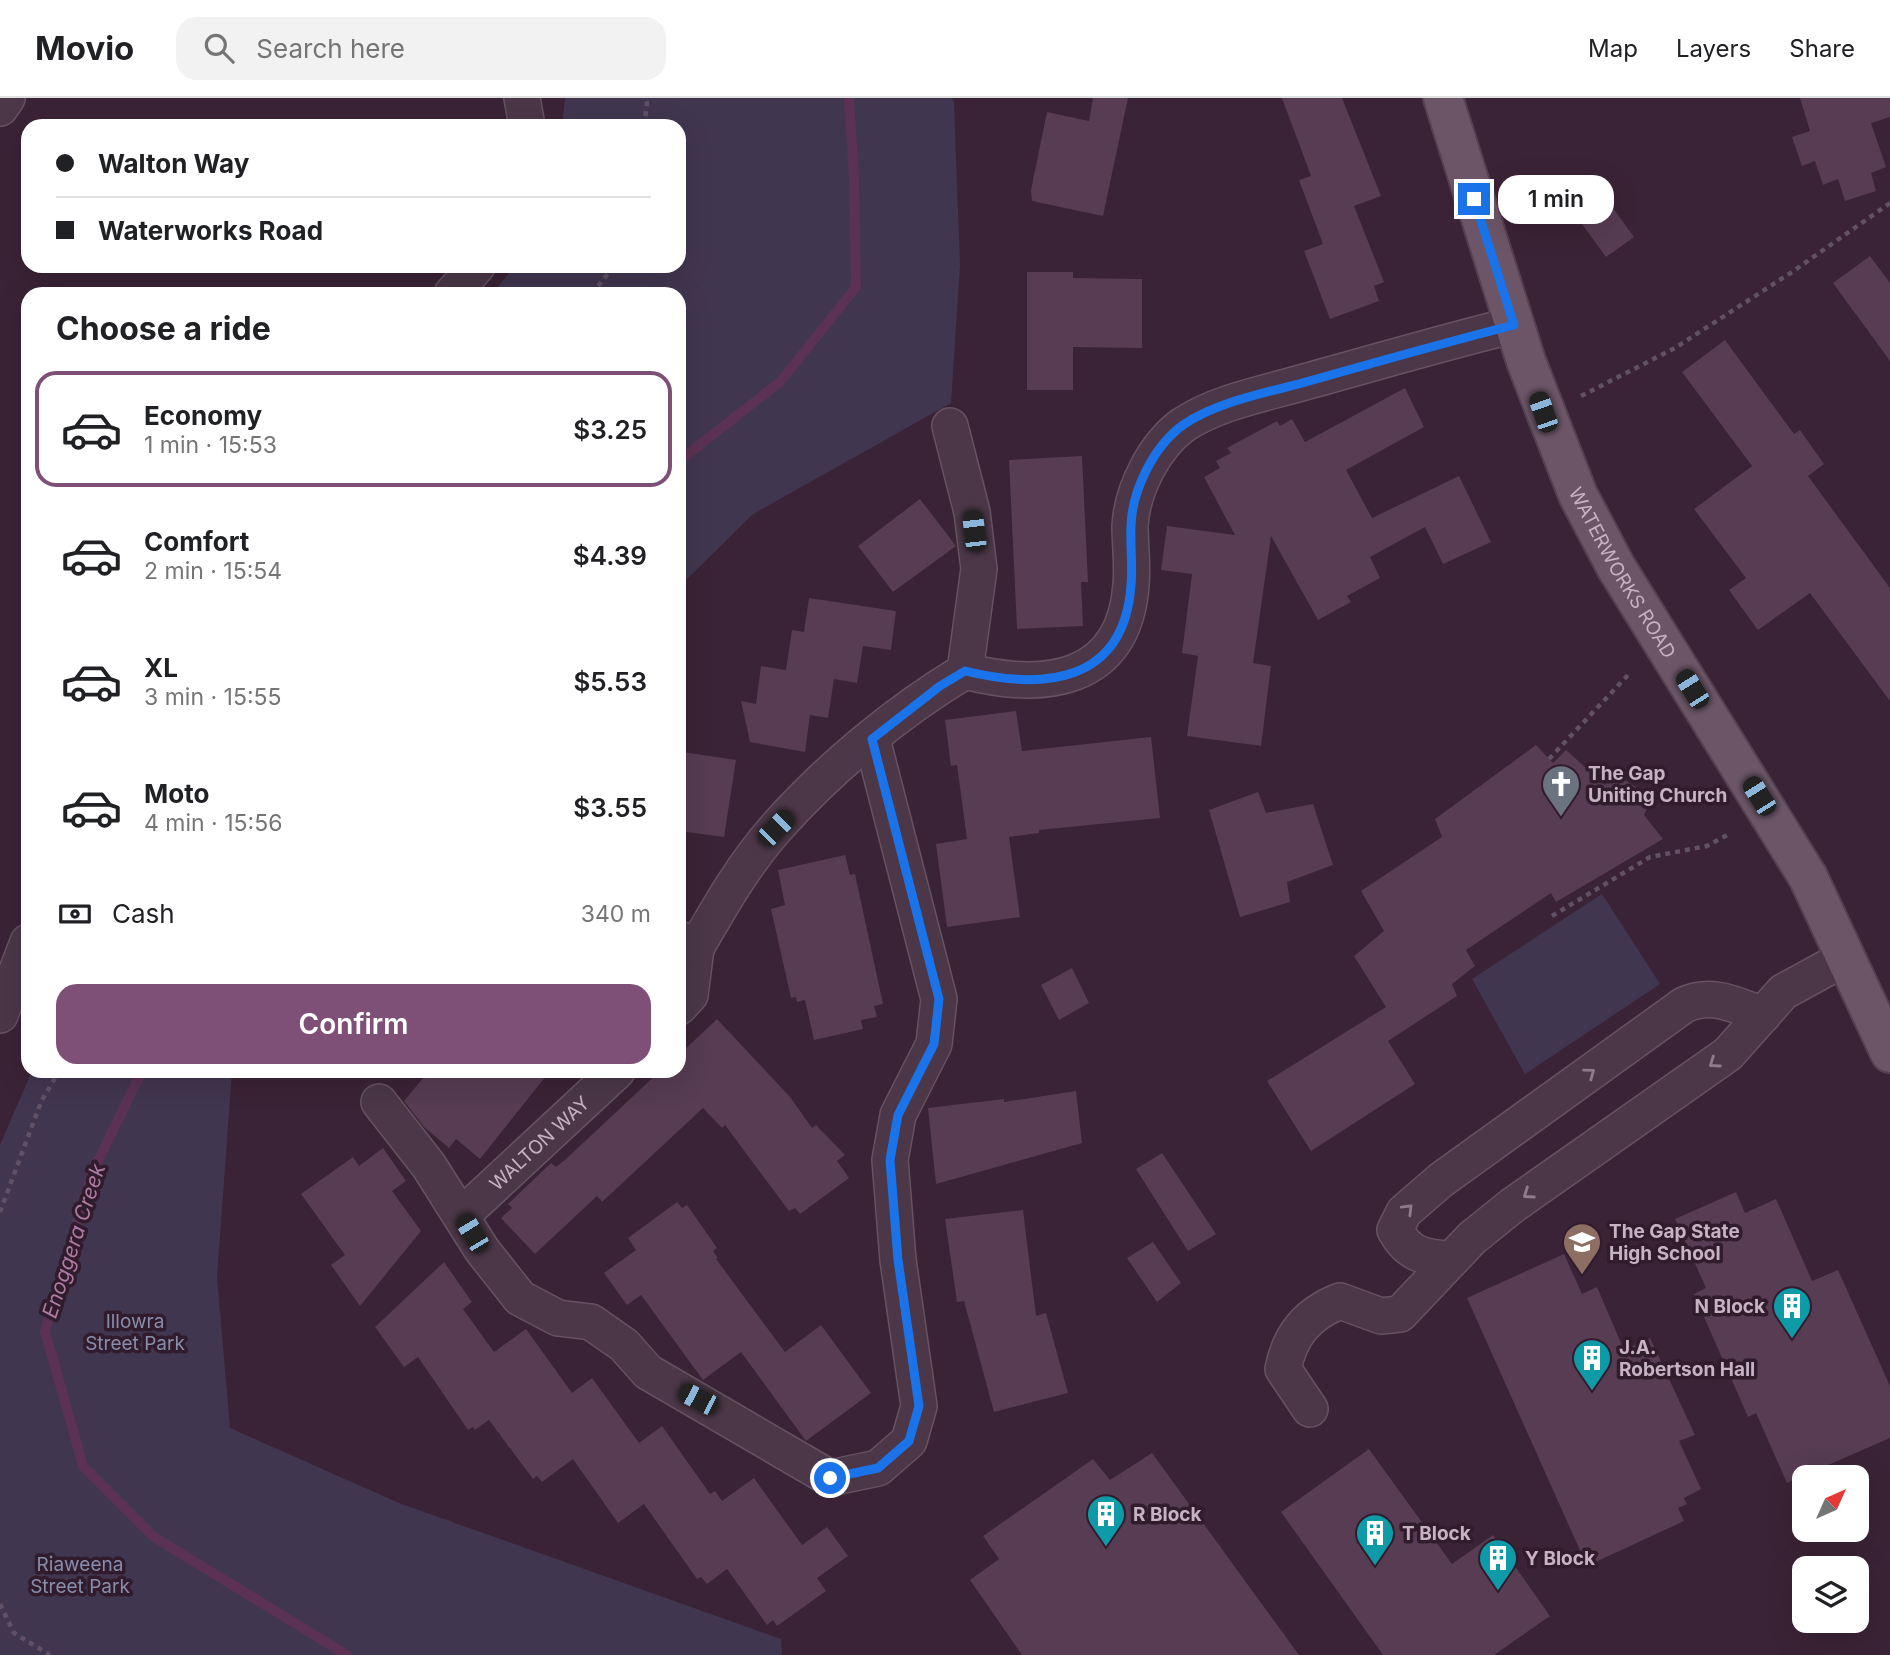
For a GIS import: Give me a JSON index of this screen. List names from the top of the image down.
{
  "streets": {
    "main road": ["WATERWORKS ROAD"],
    "street": ["WALTON WAY"]
  },
  "water": ["Enoggera Creek"],
  "parks": ["Illowra Street Park", "Riaweena Street Park"],
  "places": {
    "church": ["The Gap Uniting Church"],
    "school or university": ["The Gap State High School"],
    "building": [
      "N Block",
      "J.A. Robertson Hall",
      "R Block",
      "T Block",
      "Y Block"
    ]
  },
  "north": "top right",
  "page": {
    "header": "Movio",
    "search": "Search here",
    "nav": ["Map", "Layers", "Share"],
    "banner": ["Walton Way", "Waterworks Road"],
    "bubble": "1 min",
    "heading": "Choose a ride",
    "list": [
      {
        "name": "Economy",
        "note": "1 min · 15:53",
        "value": "$3.25"
      },
      {
        "name": "Comfort",
        "note": "2 min · 15:54",
        "value": "$4.39"
      },
      {
        "name": "XL",
        "note": "3 min · 15:55",
        "value": "$5.53"
      },
      {
        "name": "Moto",
        "note": "4 min · 15:56",
        "value": "$3.55"
      }
    ],
    "pay": ["Cash", "340 m"],
    "buttons": "Confirm"
  }
}
